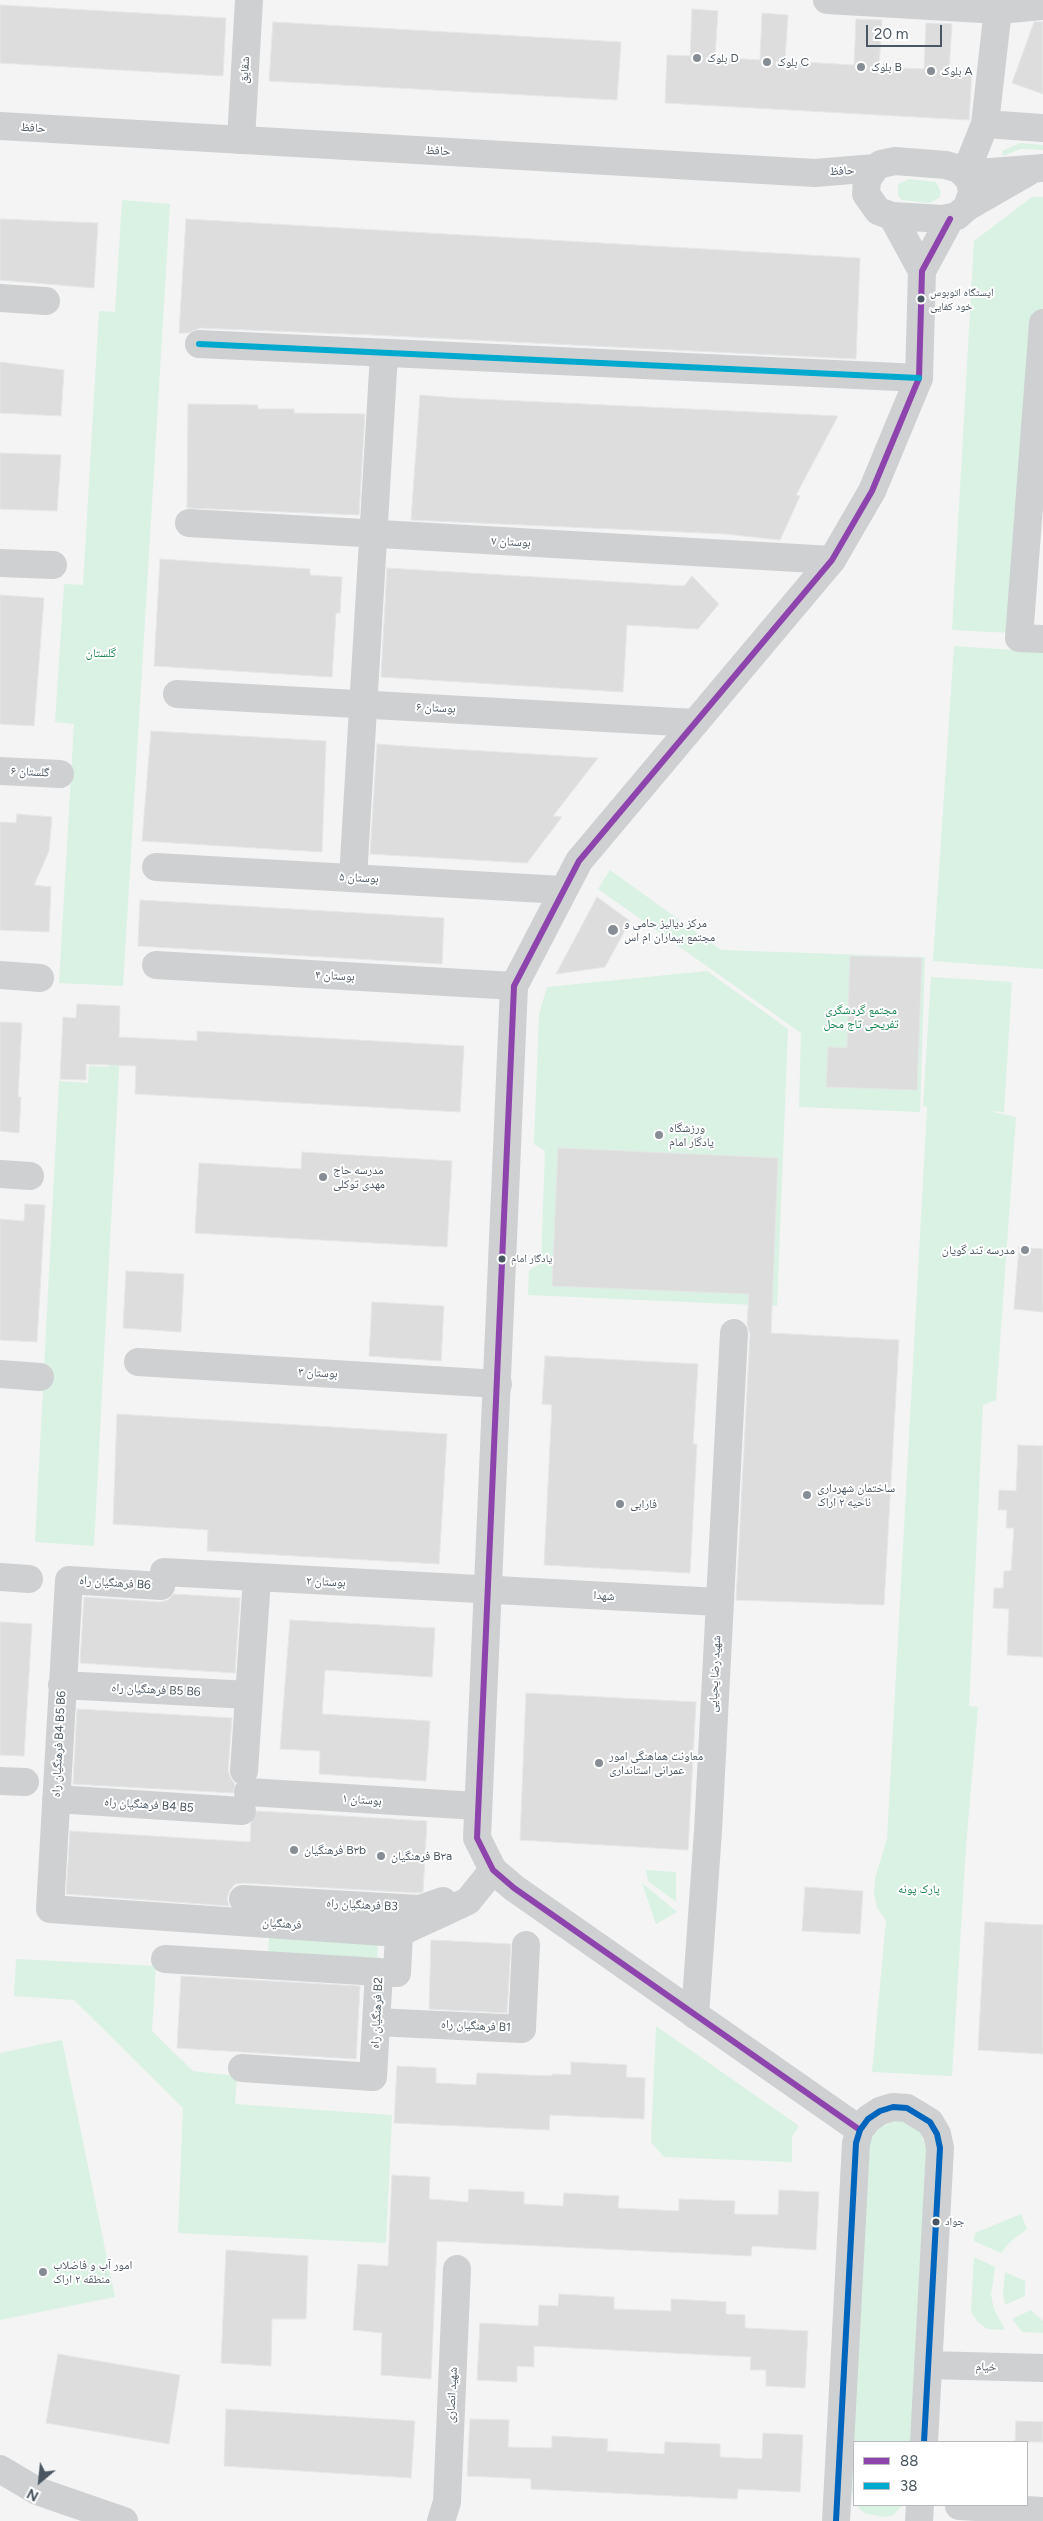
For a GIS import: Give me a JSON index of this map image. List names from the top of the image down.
{
  "streets": {
    "street": [
      "شقایق",
      "حافظ",
      "بوستان ۷",
      "بوستان ۶",
      "گلستان ۶",
      "بوستان ۵",
      "بوستان ۴",
      "بوستان ۳",
      "بوستان ۲",
      "فرهنگیان راه B6",
      "شهدا",
      "شهید رضا یحیایی",
      "فرهنگیان راه B5 B6",
      "فرهنگیان راه B4 B5 B6",
      "بوستان ۱",
      "فرهنگیان راه B4 B5",
      "فرهنگیان راه B3",
      "فرهنگیان",
      "فرهنگیان راه B2",
      "فرهنگیان راه B1",
      "خیام",
      "شهید انصاری"
    ]
  },
  "crossings": [
    ["شقایق", "حافظ"],
    ["بوستان ۲", "فرهنگیان راه B6"],
    ["بوستان ۲", "شهدا"],
    ["فرهنگیان راه B6", "فرهنگیان راه B4 B5 B6"],
    ["شهدا", "شهید رضا یحیایی"],
    ["فرهنگیان راه B5 B6", "فرهنگیان راه B4 B5 B6"],
    ["فرهنگیان راه B4 B5 B6", "فرهنگیان راه B4 B5"],
    ["فرهنگیان راه B4 B5 B6", "فرهنگیان"],
    ["بوستان ۱", "فرهنگیان راه B4 B5"],
    ["فرهنگیان راه B3", "فرهنگیان"],
    ["فرهنگیان راه B2", "فرهنگیان راه B1"]
  ],
  "parks": ["گلستان", "مجتمع گردشگری تفریحی تاج محل", "پارک پونه"],
  "places": [
    "بلوک D",
    "بلوک C",
    "بلوک B",
    "بلوک A",
    "ایستگاه اتوبوس خود کفایی",
    "مرکز دیالیز حامی و مجتمع بیماران ام اس",
    "ورزشگاه یادگار امام",
    "مدرسه حاج مهدی توکلی",
    "مدرسه تند گویان",
    "یادگار امام",
    "ساختمان شهرداری ناحیه ۲ اراک",
    "فارابی",
    "معاونت هماهنگی امور عمرانی استانداری",
    "فرهنگیان B۳b",
    "فرهنگیان B۳a",
    "جواد",
    "امور آب و فاضلاب منطقه ۲ اراک"
  ],
  "lines": ["transit line 88", "transit line 38"],
  "legend": ["88", "38"],
  "scale_bar": "20 m",
  "north": "bottom left"
}
